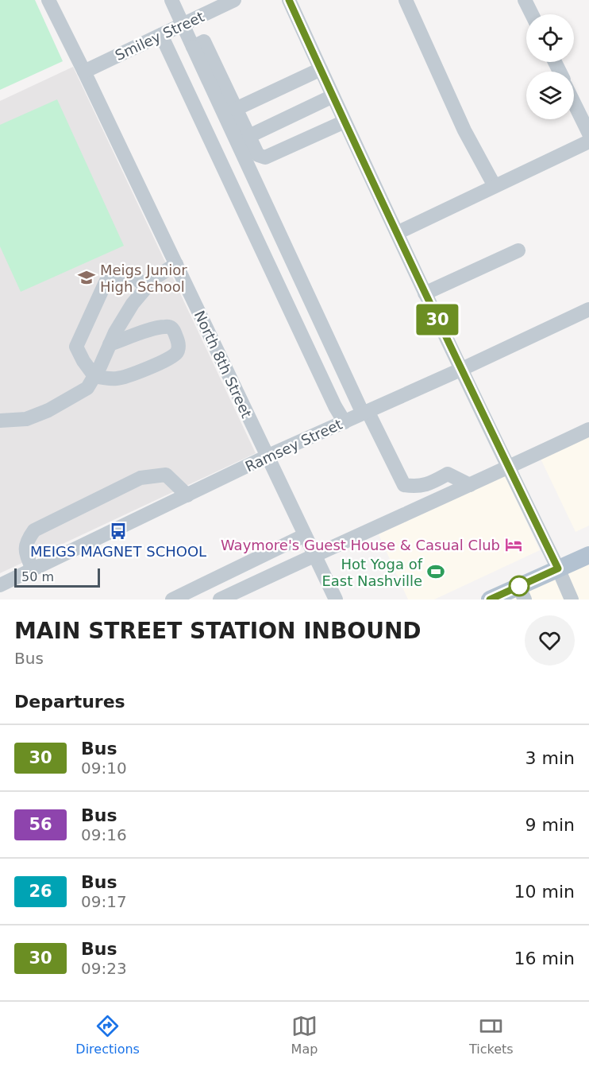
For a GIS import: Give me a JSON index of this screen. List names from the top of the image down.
{
  "streets": {
    "street": ["Smiley Street", "North 8th Street", "Ramsey Street"]
  },
  "crossings": [
    ["Smiley Street", "North 8th Street"],
    ["North 8th Street", "Ramsey Street"]
  ],
  "places": {
    "school or university": ["Meigs Junior High School"],
    "bus stop": ["MEIGS MAGNET SCHOOL"],
    "hotel": ["Waymore's Guest House & Casual Club"],
    "sports": ["Hot Yoga of East Nashville"]
  },
  "lines": ["bus line 30"],
  "scale_bar": "50 m",
  "page": {
    "on_map": "30",
    "scale": "50 m",
    "heading": [
      ["MAIN STREET STATION INBOUND", "Bus"],
      "Departures"
    ],
    "list": [
      {
        "mark": "30",
        "name": "Bus",
        "note": "09:10",
        "value": "3 min"
      },
      {
        "mark": "56",
        "name": "Bus",
        "note": "09:16",
        "value": "9 min"
      },
      {
        "mark": "26",
        "name": "Bus",
        "note": "09:17",
        "value": "10 min"
      },
      {
        "mark": "30",
        "name": "Bus",
        "note": "09:23",
        "value": "16 min"
      }
    ],
    "tabs": ["Directions", "Map", "Tickets"]
  }
}
